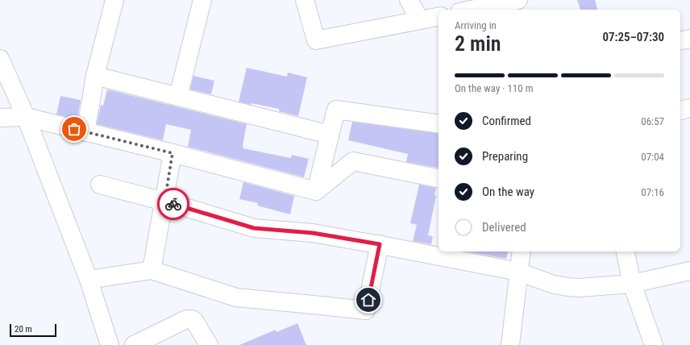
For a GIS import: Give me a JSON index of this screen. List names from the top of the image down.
{
  "scale_bar": "20 m",
  "page": {
    "heading": ["2 min", "Arriving in", "07:25–07:30"],
    "bar": "On the way · 110 m",
    "list": [
      ["Confirmed", "06:57"],
      ["Preparing", "07:04"],
      ["On the way", "07:16"],
      "Delivered"
    ],
    "scale": "20 m"
  }
}
